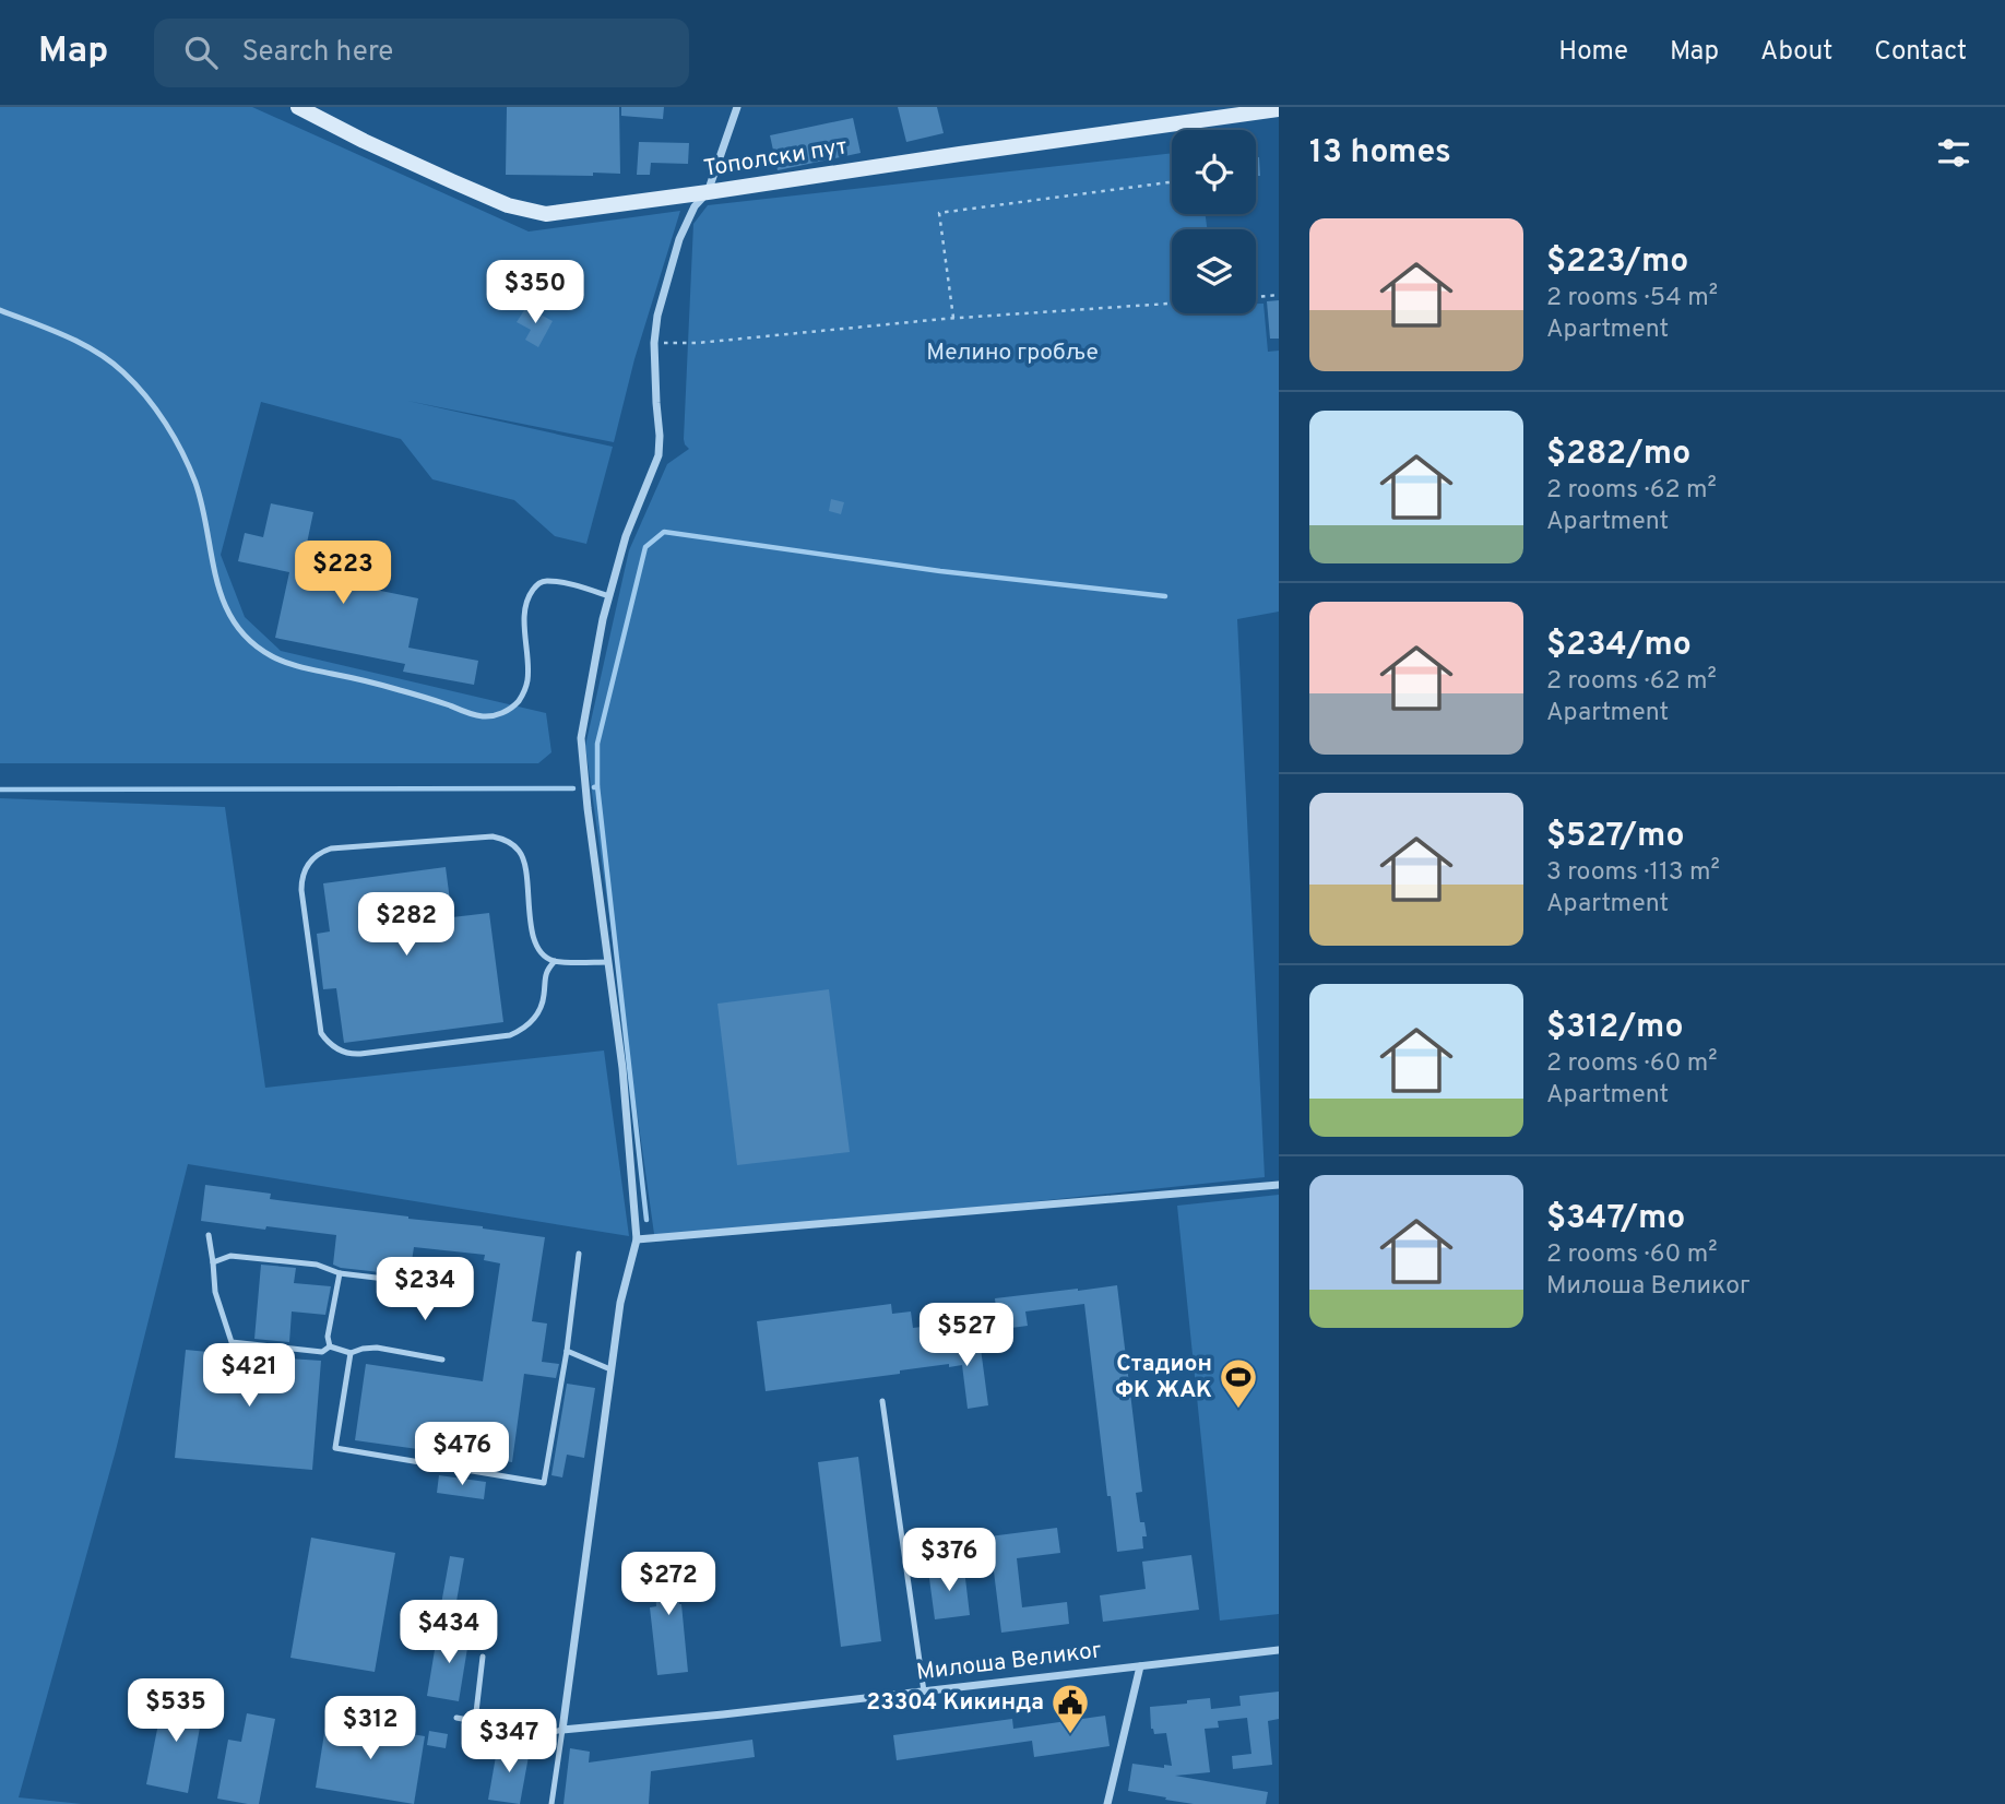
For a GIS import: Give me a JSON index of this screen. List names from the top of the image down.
{
  "streets": {
    "street": ["Тополски пут", "Милоша Великог"]
  },
  "parks": ["Мелино гробље"],
  "places": {
    "sports": ["Стадион ФК ЖАК"],
    "public building": ["23304 Кикинда"]
  },
  "page": {
    "header": "Map",
    "search": "Search here",
    "nav": [
      "Home",
      "Map",
      "About",
      "Contact"
    ],
    "heading": "13 homes",
    "list": [
      {
        "name": "$223/mo",
        "note": "2 rooms · 54 m² · Apartment"
      },
      {
        "name": "$282/mo",
        "note": "2 rooms · 62 m² · Apartment"
      },
      {
        "name": "$234/mo",
        "note": "2 rooms · 62 m² · Apartment"
      },
      {
        "name": "$527/mo",
        "note": "3 rooms · 113 m² · Apartment"
      },
      {
        "name": "$312/mo",
        "note": "2 rooms · 60 m² · Apartment"
      },
      {
        "name": "$347/mo",
        "note": "2 rooms · 60 m² · Милоша Великог"
      }
    ],
    "price": [
      "$350",
      "$223",
      "$282",
      "$234",
      "$527",
      "$421",
      "$476",
      "$376",
      "$272",
      "$434",
      "$535",
      "$312",
      "$347"
    ]
  }
}
